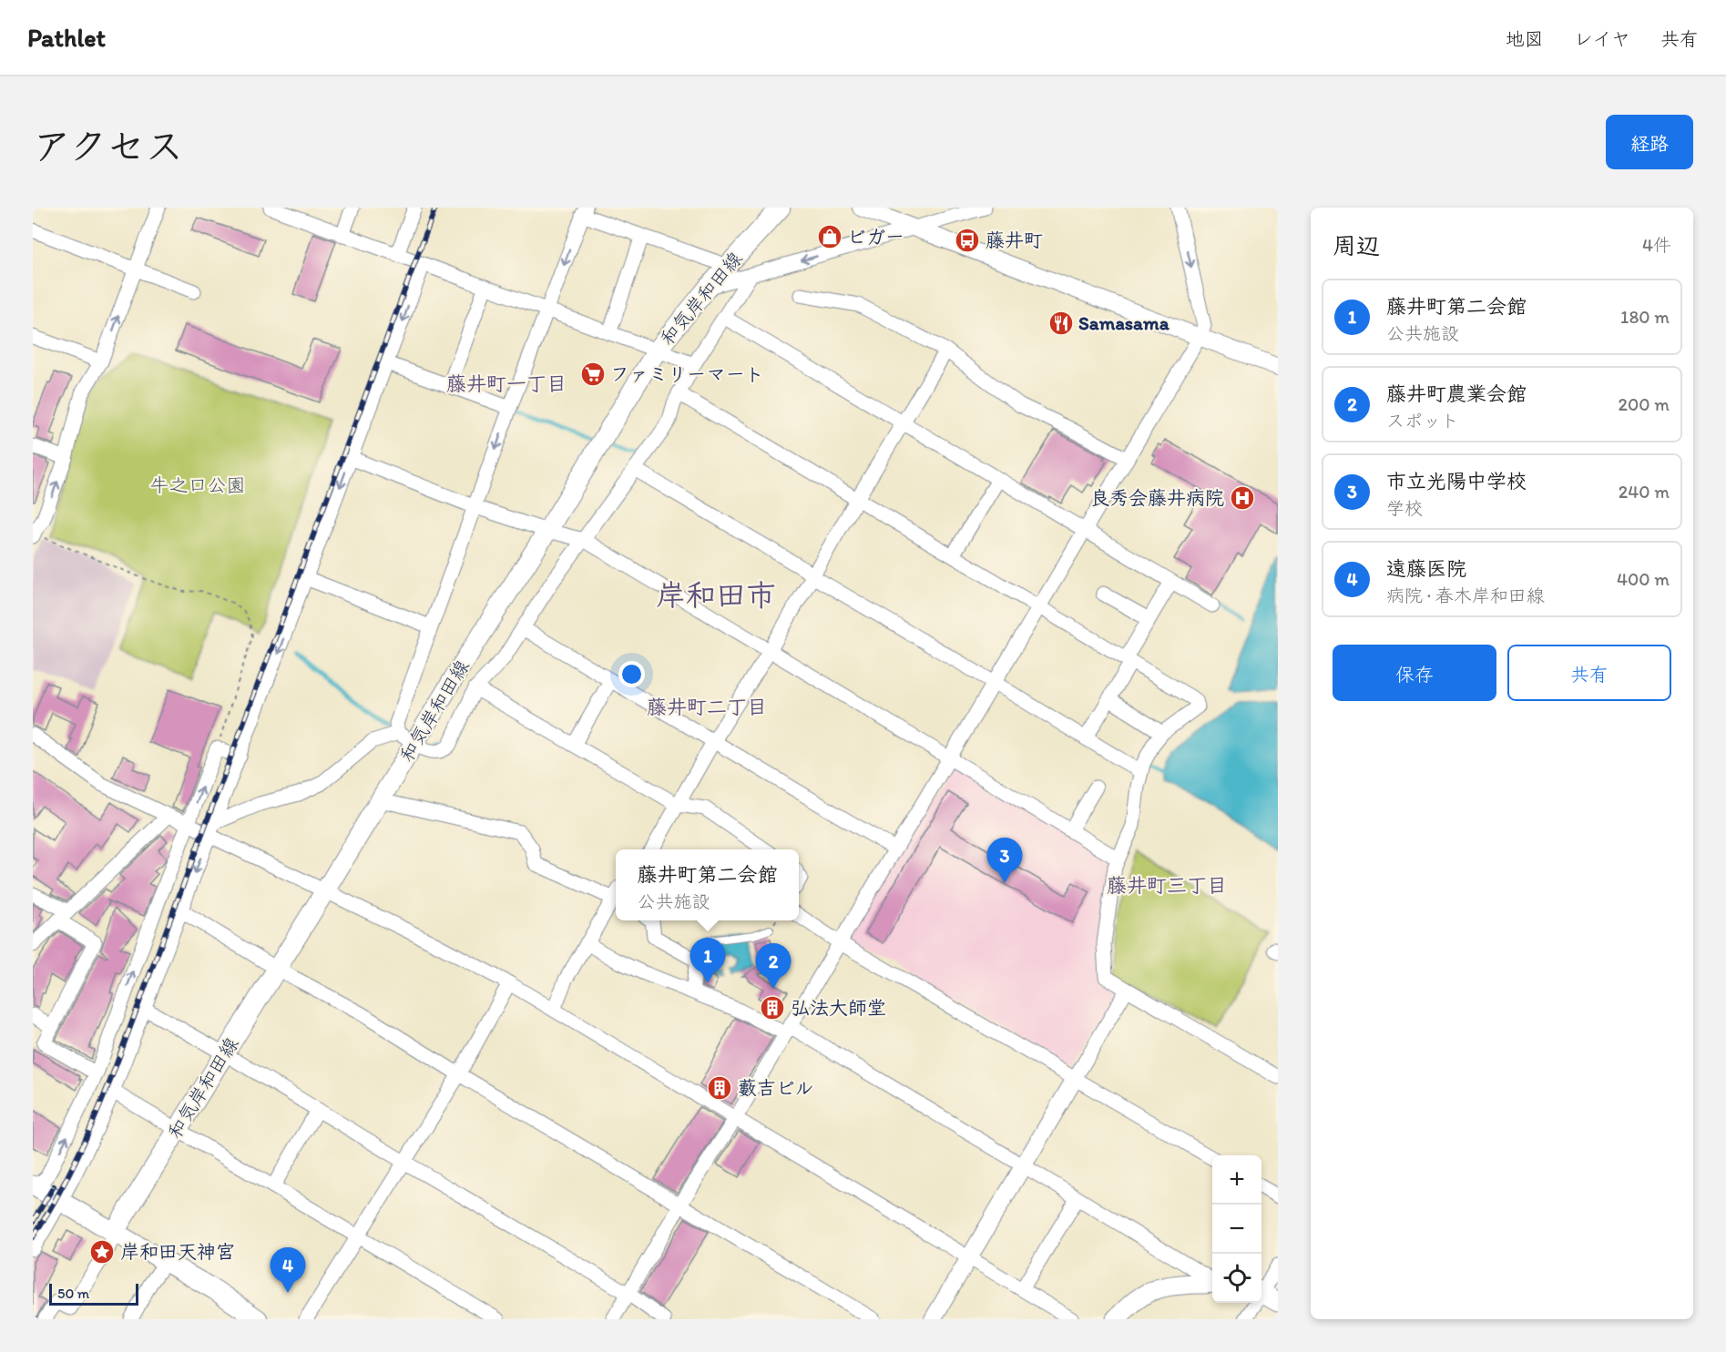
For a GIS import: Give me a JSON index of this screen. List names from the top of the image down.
{
  "streets": {
    "main road": ["和気岸和田線"]
  },
  "districts": [
    "藤井町一丁目",
    "岸和田市",
    "藤井町二丁目",
    "藤井町三丁目"
  ],
  "parks": ["牛之口公園"],
  "places": {
    "shop": ["ビガー"],
    "bus stop": ["藤井町"],
    "restaurant": ["Samasama"],
    "supermarket": ["ファミリーマート"],
    "hospital": ["良秀会藤井病院"],
    "building": ["弘法大師堂", "藪吉ビル"],
    "place": ["岸和田天神宮"]
  },
  "scale_bar": "50 m",
  "page": {
    "header": "Pathlet",
    "nav": ["地図", "レイヤ", "共有"],
    "title": "アクセス",
    "buttons": [
      "経路",
      ["保存", "共有"]
    ],
    "heading": ["周辺", "4件"],
    "list": [
      {
        "mark": "1",
        "name": "藤井町第二会館",
        "note": "公共施設",
        "value": "180 m"
      },
      {
        "mark": "2",
        "name": "藤井町農業会館",
        "note": "スポット",
        "value": "200 m"
      },
      {
        "mark": "3",
        "name": "市立光陽中学校",
        "note": "学校",
        "value": "240 m"
      },
      {
        "mark": "4",
        "name": "遠藤医院",
        "note": "病院 · 春木岸和田線",
        "value": "400 m"
      }
    ],
    "pins": [
      "3",
      "1",
      "2",
      "4"
    ],
    "popup": ["藤井町第二会館", "公共施設"],
    "map_buttons": ["+", "−"],
    "scale": "50 m"
  }
}
